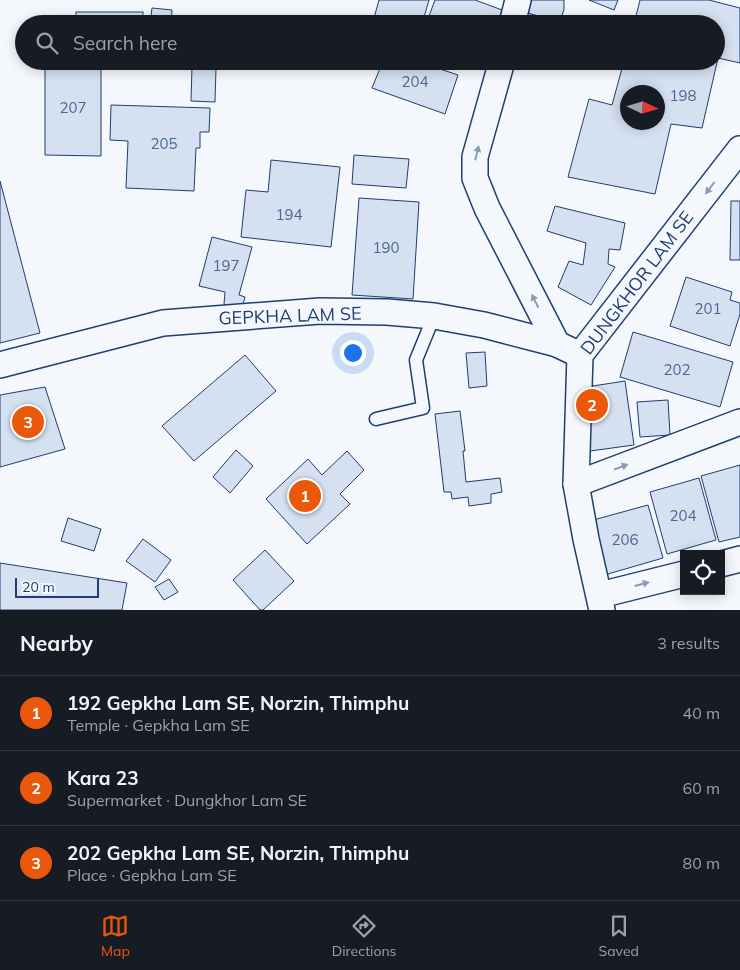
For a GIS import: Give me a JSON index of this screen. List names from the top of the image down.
{
  "streets": {
    "street": ["DUNGKHOR LAM SE", "GEPKHA LAM SE"]
  },
  "crossings": [
    ["DUNGKHOR LAM SE", "GEPKHA LAM SE"]
  ],
  "one_way": ["DUNGKHOR LAM SE"],
  "house_numbers": [
    "204",
    "198",
    "207",
    "205",
    "194",
    "190",
    "197",
    "201",
    "202",
    "204",
    "206"
  ],
  "scale_bar": "20 m",
  "north": "right",
  "page": {
    "search": "Search here",
    "pins": ["2", "3", "1"],
    "scale": "20 m",
    "heading": ["Nearby", "3 results"],
    "list": [
      {
        "mark": "1",
        "name": "192 Gepkha Lam SE, Norzin, Thimphu",
        "note": "Temple · Gepkha Lam SE",
        "value": "40 m"
      },
      {
        "mark": "2",
        "name": "Kara 23",
        "note": "Supermarket · Dungkhor Lam SE",
        "value": "60 m"
      },
      {
        "mark": "3",
        "name": "202 Gepkha Lam SE, Norzin, Thimphu",
        "note": "Place · Gepkha Lam SE",
        "value": "80 m"
      }
    ],
    "nav": ["Map", "Directions", "Saved"]
  }
}
